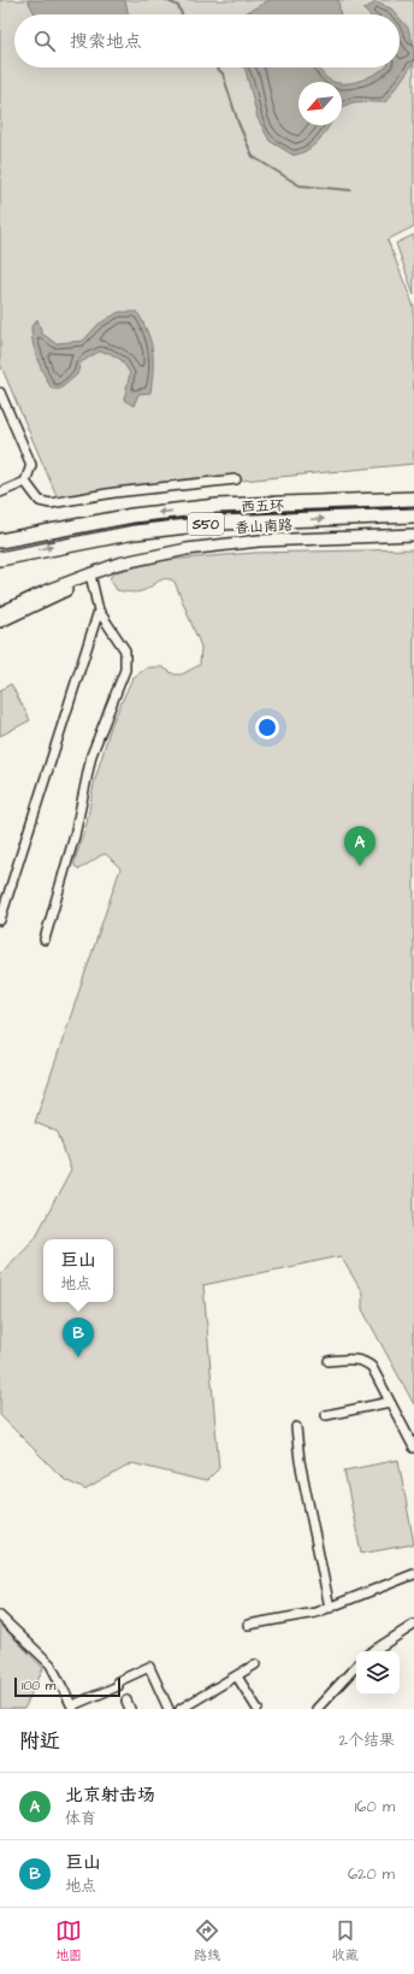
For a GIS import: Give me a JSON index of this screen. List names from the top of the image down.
{
  "streets": {
    "highway": ["西五环", "S50"],
    "main road": ["香山南路"]
  },
  "scale_bar": "100 m",
  "north": "bottom left",
  "page": {
    "search": "搜索地点",
    "pins": ["A", "B"],
    "popup": ["巨山", "地点"],
    "scale": "100 m",
    "heading": ["附近", "2个结果"],
    "list": [
      {
        "mark": "A",
        "name": "北京射击场",
        "note": "体育",
        "value": "160 m"
      },
      {
        "mark": "B",
        "name": "巨山",
        "note": "地点",
        "value": "620 m"
      }
    ],
    "nav": ["地图", "路线", "收藏"]
  }
}
